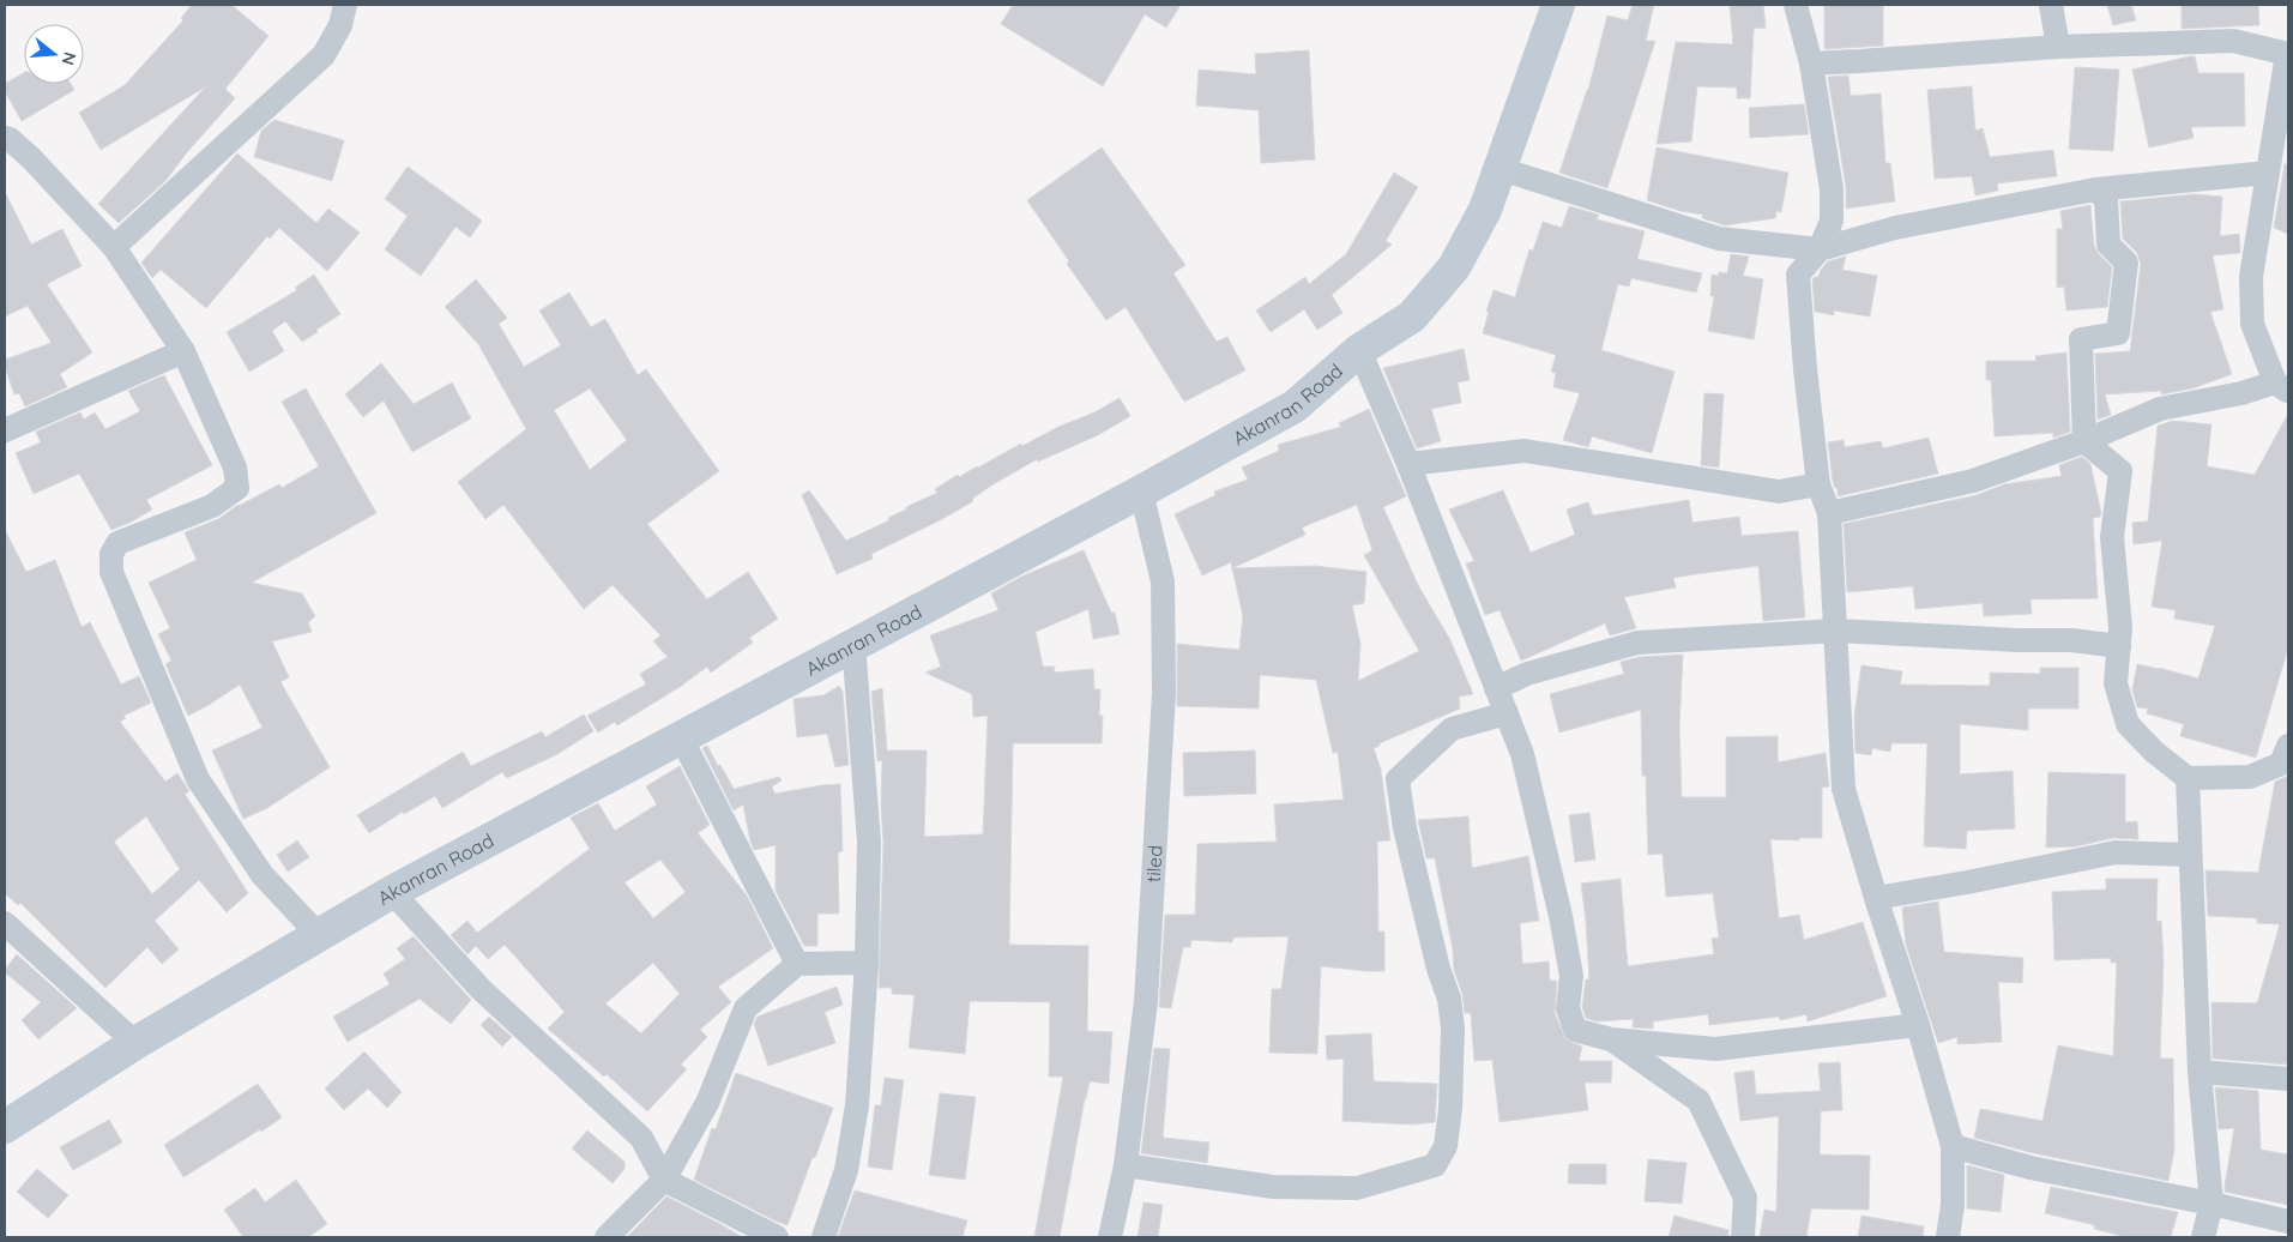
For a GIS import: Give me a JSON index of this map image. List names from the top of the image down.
{
  "streets": {
    "main road": ["Akanran Road"],
    "street": ["tiled"]
  },
  "crossings": [
    ["Akanran Road", "tiled"]
  ],
  "north": "right"
}
